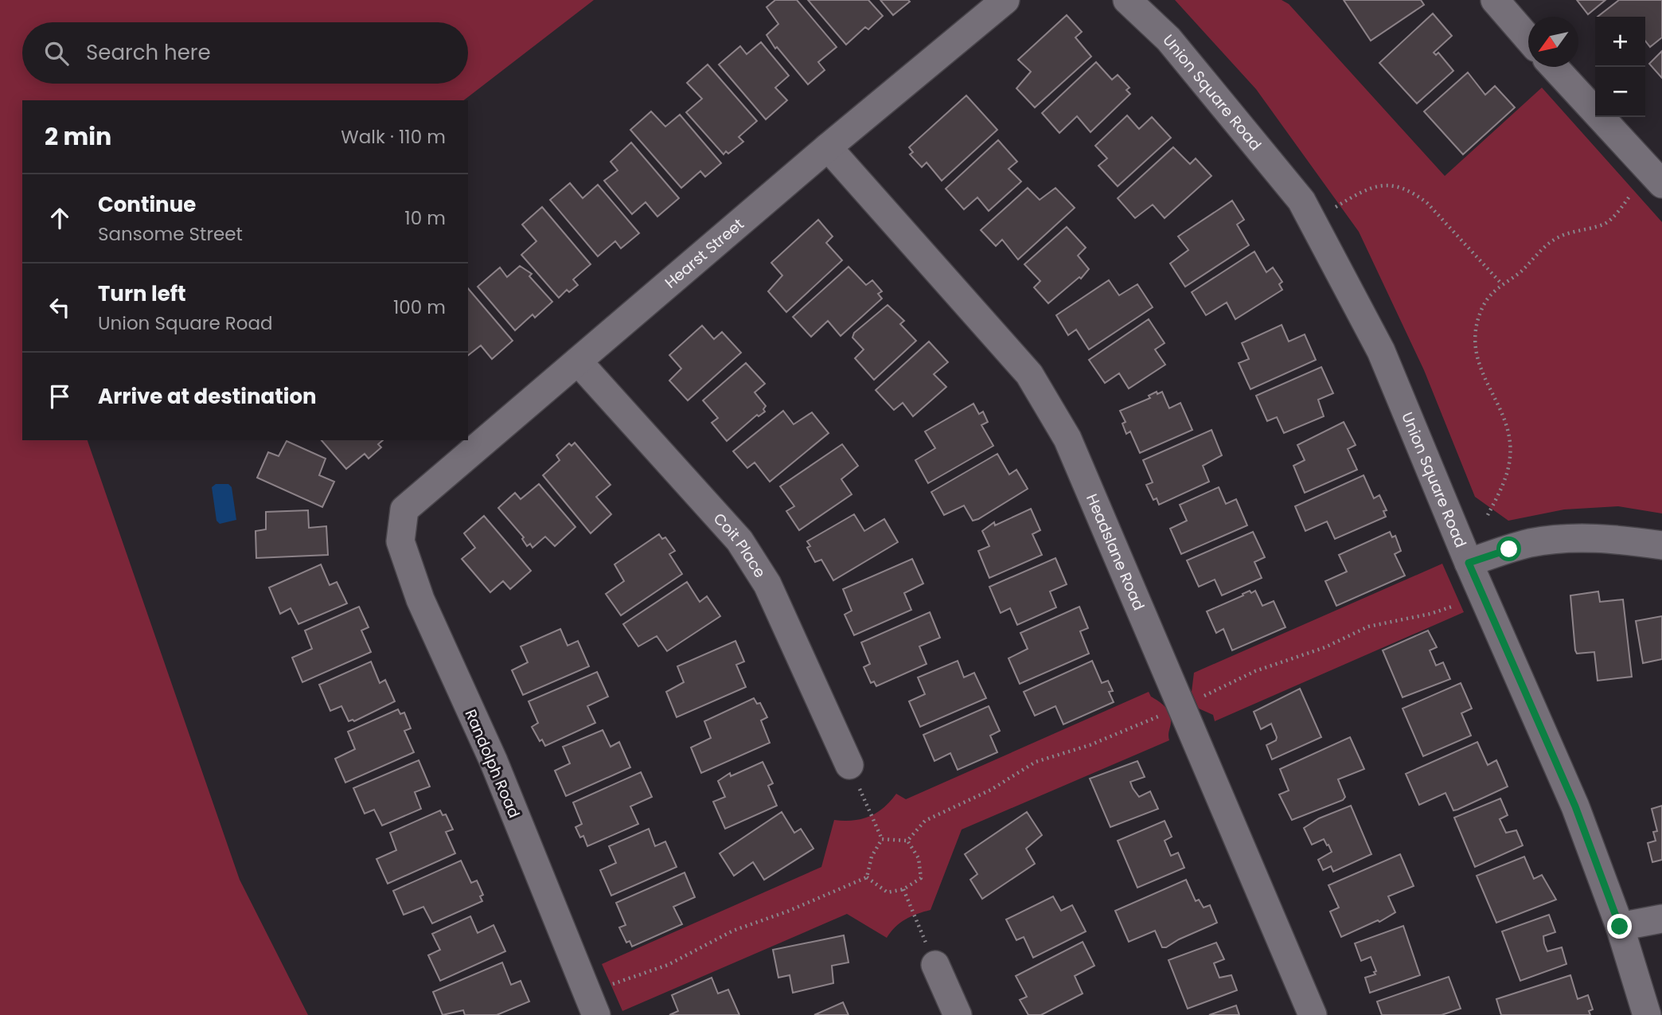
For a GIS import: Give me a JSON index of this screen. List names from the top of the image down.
{
  "streets": {
    "street": [
      "Union Square Road",
      "Hearst Street",
      "Coit Place",
      "Headslane Road",
      "Randolph Road"
    ]
  },
  "crossings": [
    ["Hearst Street", "Coit Place"],
    ["Hearst Street", "Headslane Road"],
    ["Hearst Street", "Randolph Road"]
  ],
  "north": "bottom left",
  "page": {
    "map_buttons": ["+", "−"],
    "search": "Search here",
    "heading": ["2 min", "Walk · 110 m"],
    "list": [
      ["Continue", "Sansome Street", "10 m"],
      ["Turn left", "Union Square Road", "100 m"],
      "Arrive at destination"
    ]
  }
}
